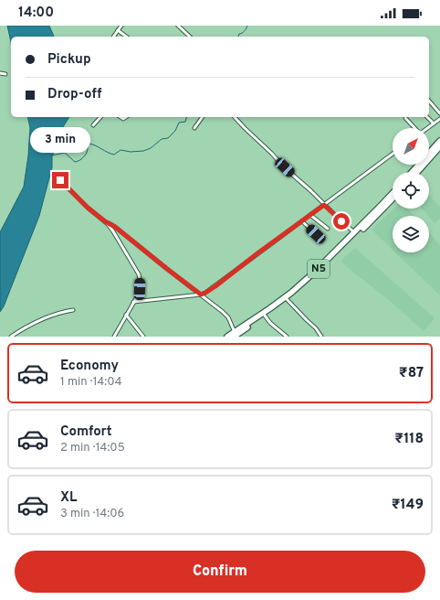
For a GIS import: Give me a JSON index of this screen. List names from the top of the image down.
{
  "streets": {
    "highway": ["N5"]
  },
  "north": "top right",
  "page": {
    "status": "14:00",
    "banner": ["Pickup", "Drop-off"],
    "bubble": "3 min",
    "list": [
      {
        "name": "Economy",
        "note": "1 min · 14:04",
        "value": "₹87"
      },
      {
        "name": "Comfort",
        "note": "2 min · 14:05",
        "value": "₹118"
      },
      {
        "name": "XL",
        "note": "3 min · 14:06",
        "value": "₹149"
      }
    ],
    "buttons": "Confirm"
  }
}
